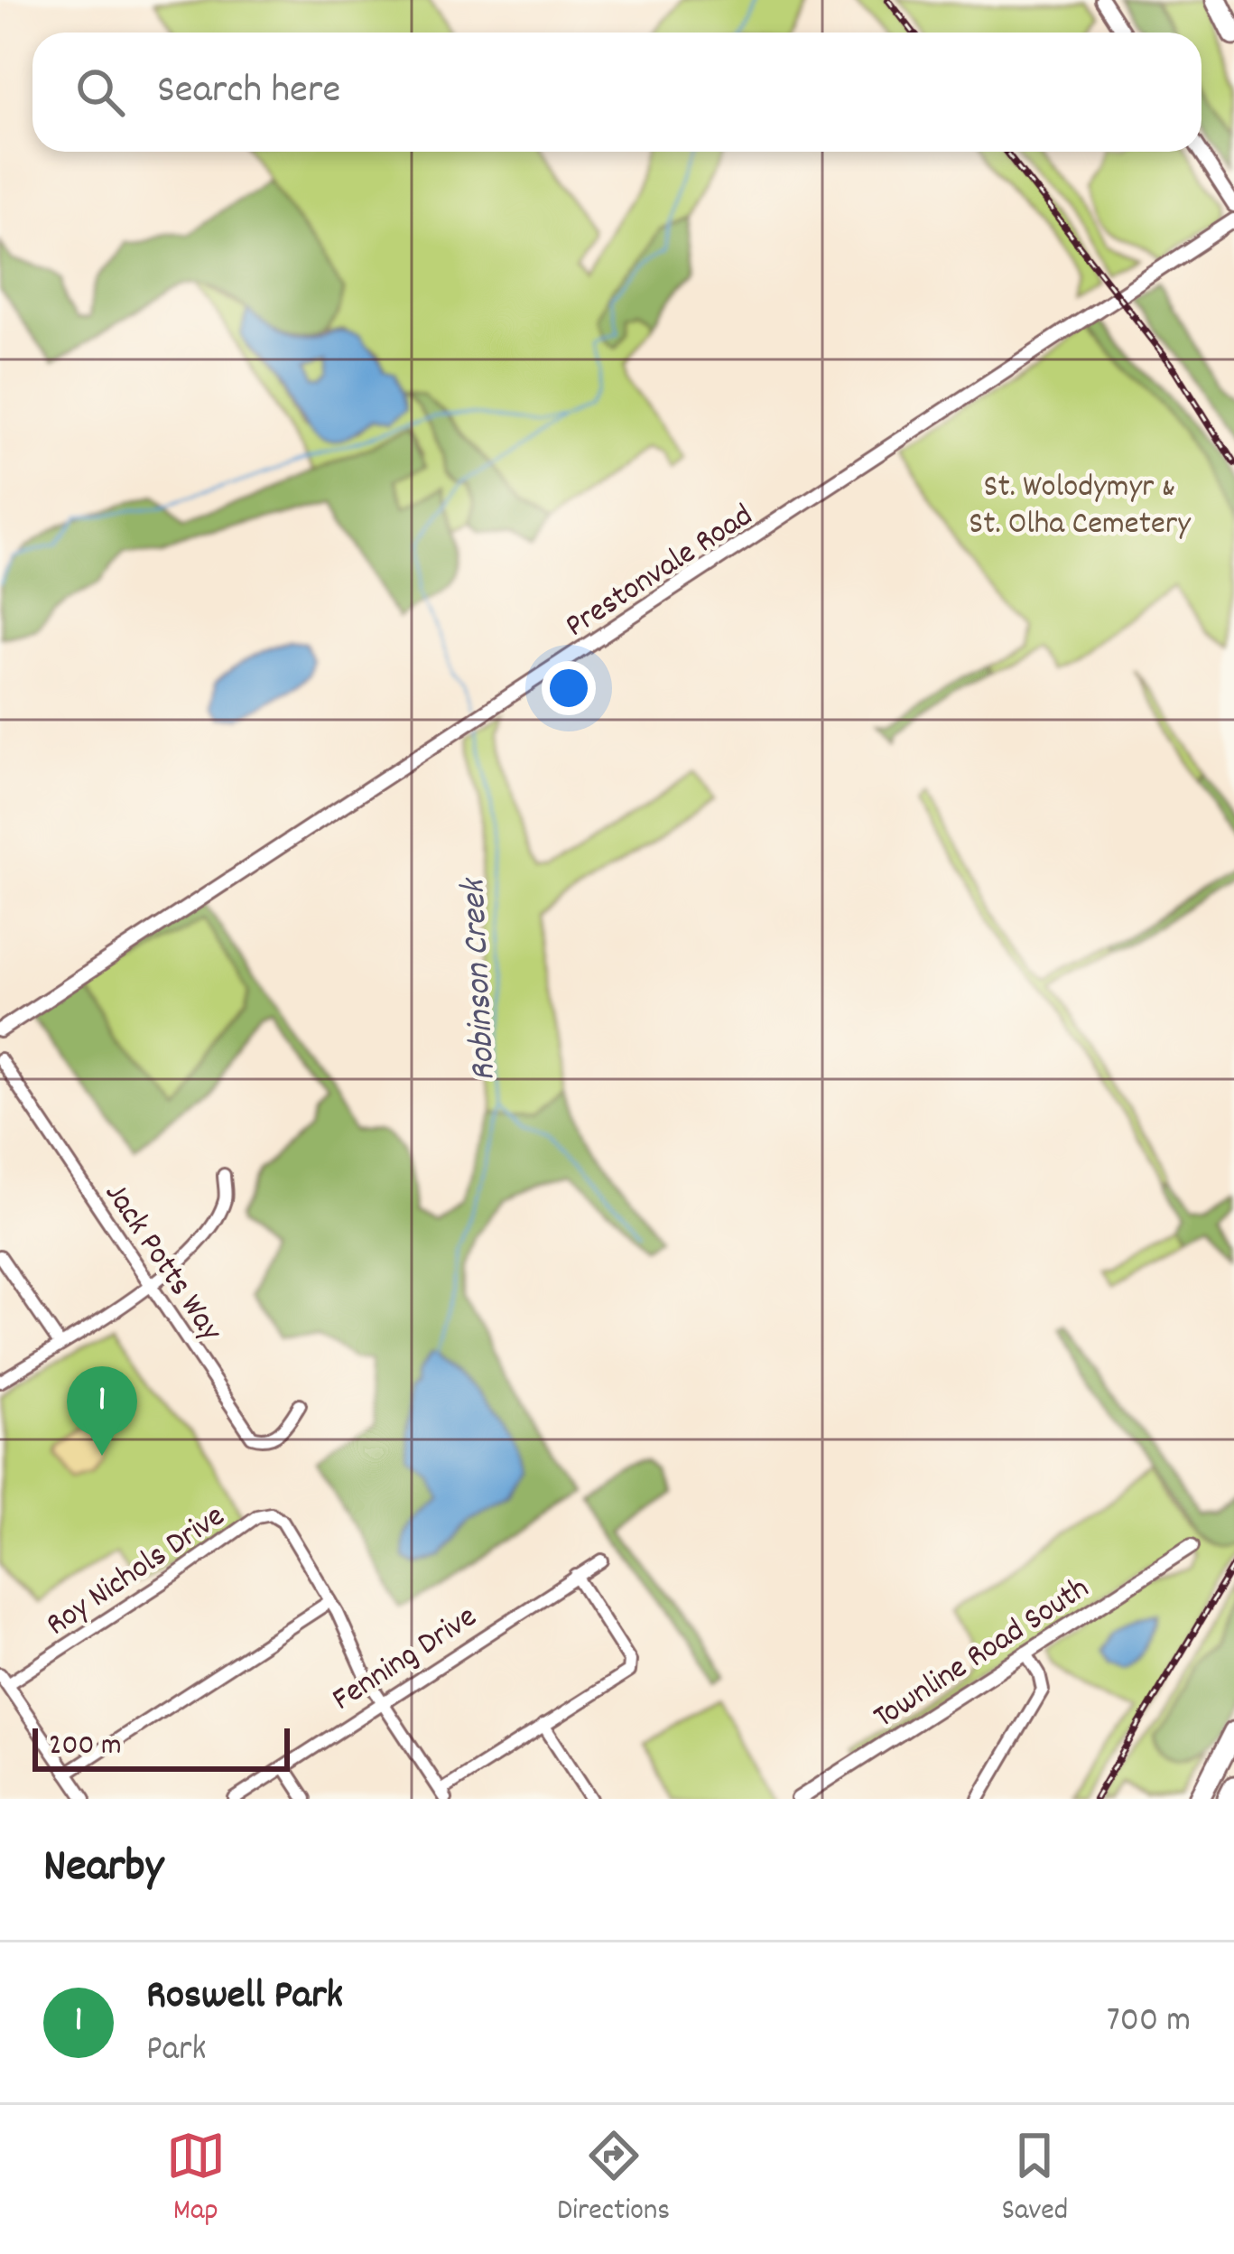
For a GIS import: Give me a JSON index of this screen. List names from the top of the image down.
{
  "streets": {
    "street": [
      "Prestonvale Road",
      "Jack Potts Way",
      "Roy Nichols Drive",
      "Townline Road South",
      "Fenning Drive"
    ]
  },
  "crossings": [
    ["Roy Nichols Drive", "Fenning Drive"]
  ],
  "water": ["Robinson Creek"],
  "parks": ["St. Wolodymyr & St. Olha Cemetery"],
  "scale_bar": "200 m",
  "page": {
    "search": "Search here",
    "pins": "1",
    "scale": "200 m",
    "heading": "Nearby",
    "list": [
      {
        "mark": "1",
        "name": "Roswell Park",
        "note": "Park",
        "value": "700 m"
      }
    ],
    "nav": ["Map", "Directions", "Saved"]
  }
}
